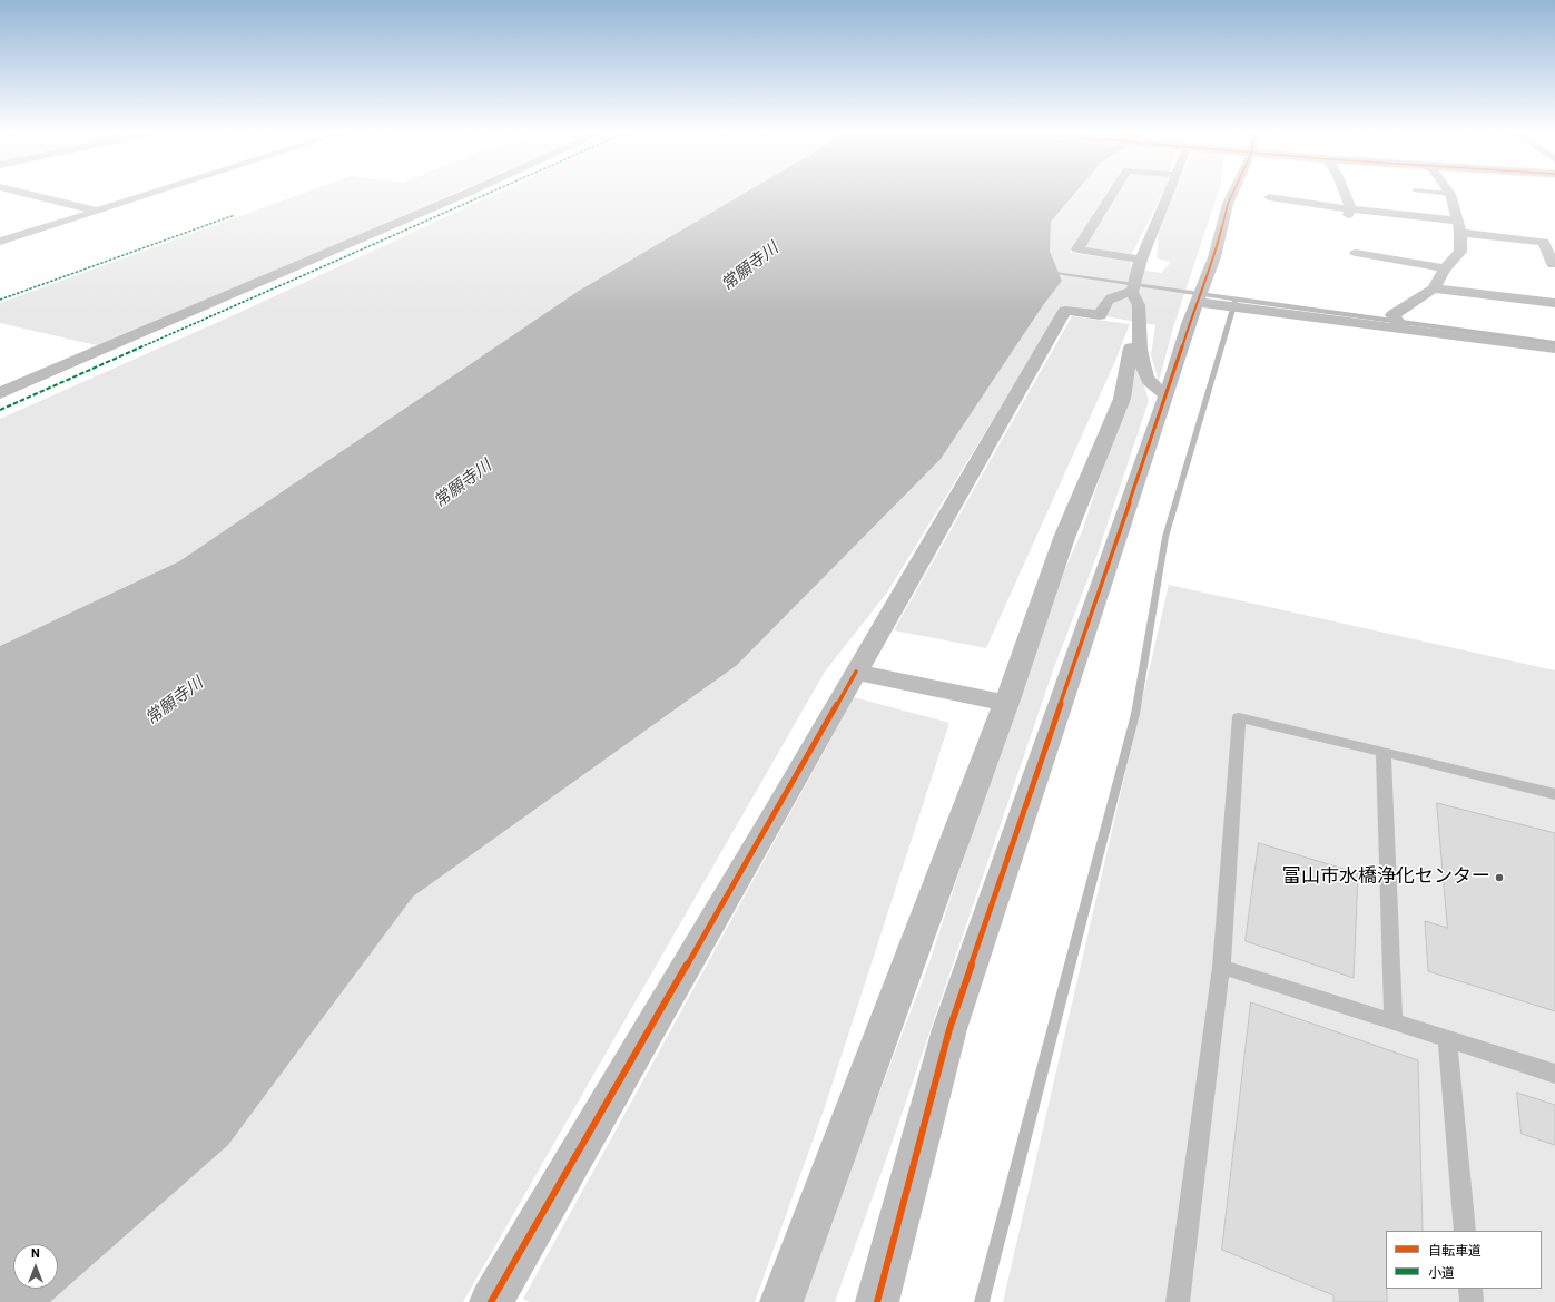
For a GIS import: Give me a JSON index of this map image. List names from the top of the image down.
{
  "water": ["常願寺川"],
  "places": ["富山市水橋浄化センター"],
  "legend": ["自転車道", "小道"],
  "north": "top"
}
